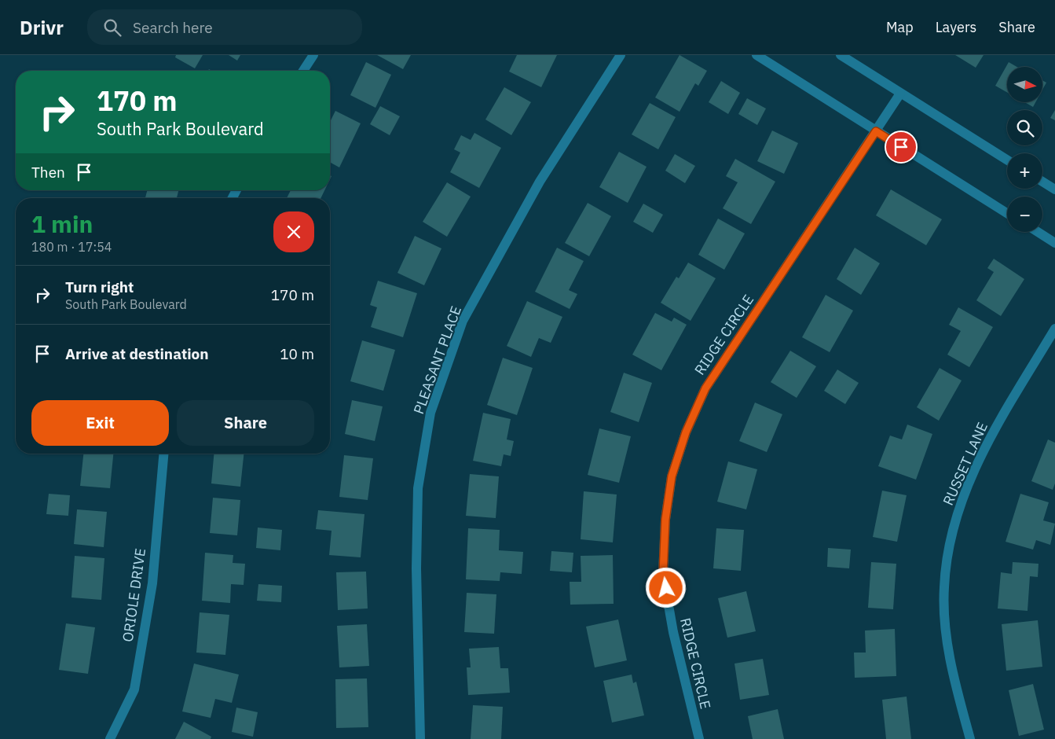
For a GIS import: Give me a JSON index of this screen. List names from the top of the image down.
{
  "streets": {
    "street": [
      "RIDGE CIRCLE",
      "PLEASANT PLACE",
      "RUSSET LANE",
      "ORIOLE DRIVE"
    ]
  },
  "north": "right",
  "page": {
    "header": "Drivr",
    "search": "Search here",
    "nav": ["Map", "Layers", "Share"],
    "map_buttons": ["+", "−"],
    "turn": ["170 m", "South Park Boulevard"],
    "then": "Then",
    "heading": ["1 min", "180 m · 17:54"],
    "list": [
      {
        "name": "Turn right",
        "note": "South Park Boulevard",
        "value": "170 m"
      },
      {
        "name": "Arrive at destination",
        "value": "10 m"
      }
    ],
    "buttons": ["Exit", "Share"]
  }
}
